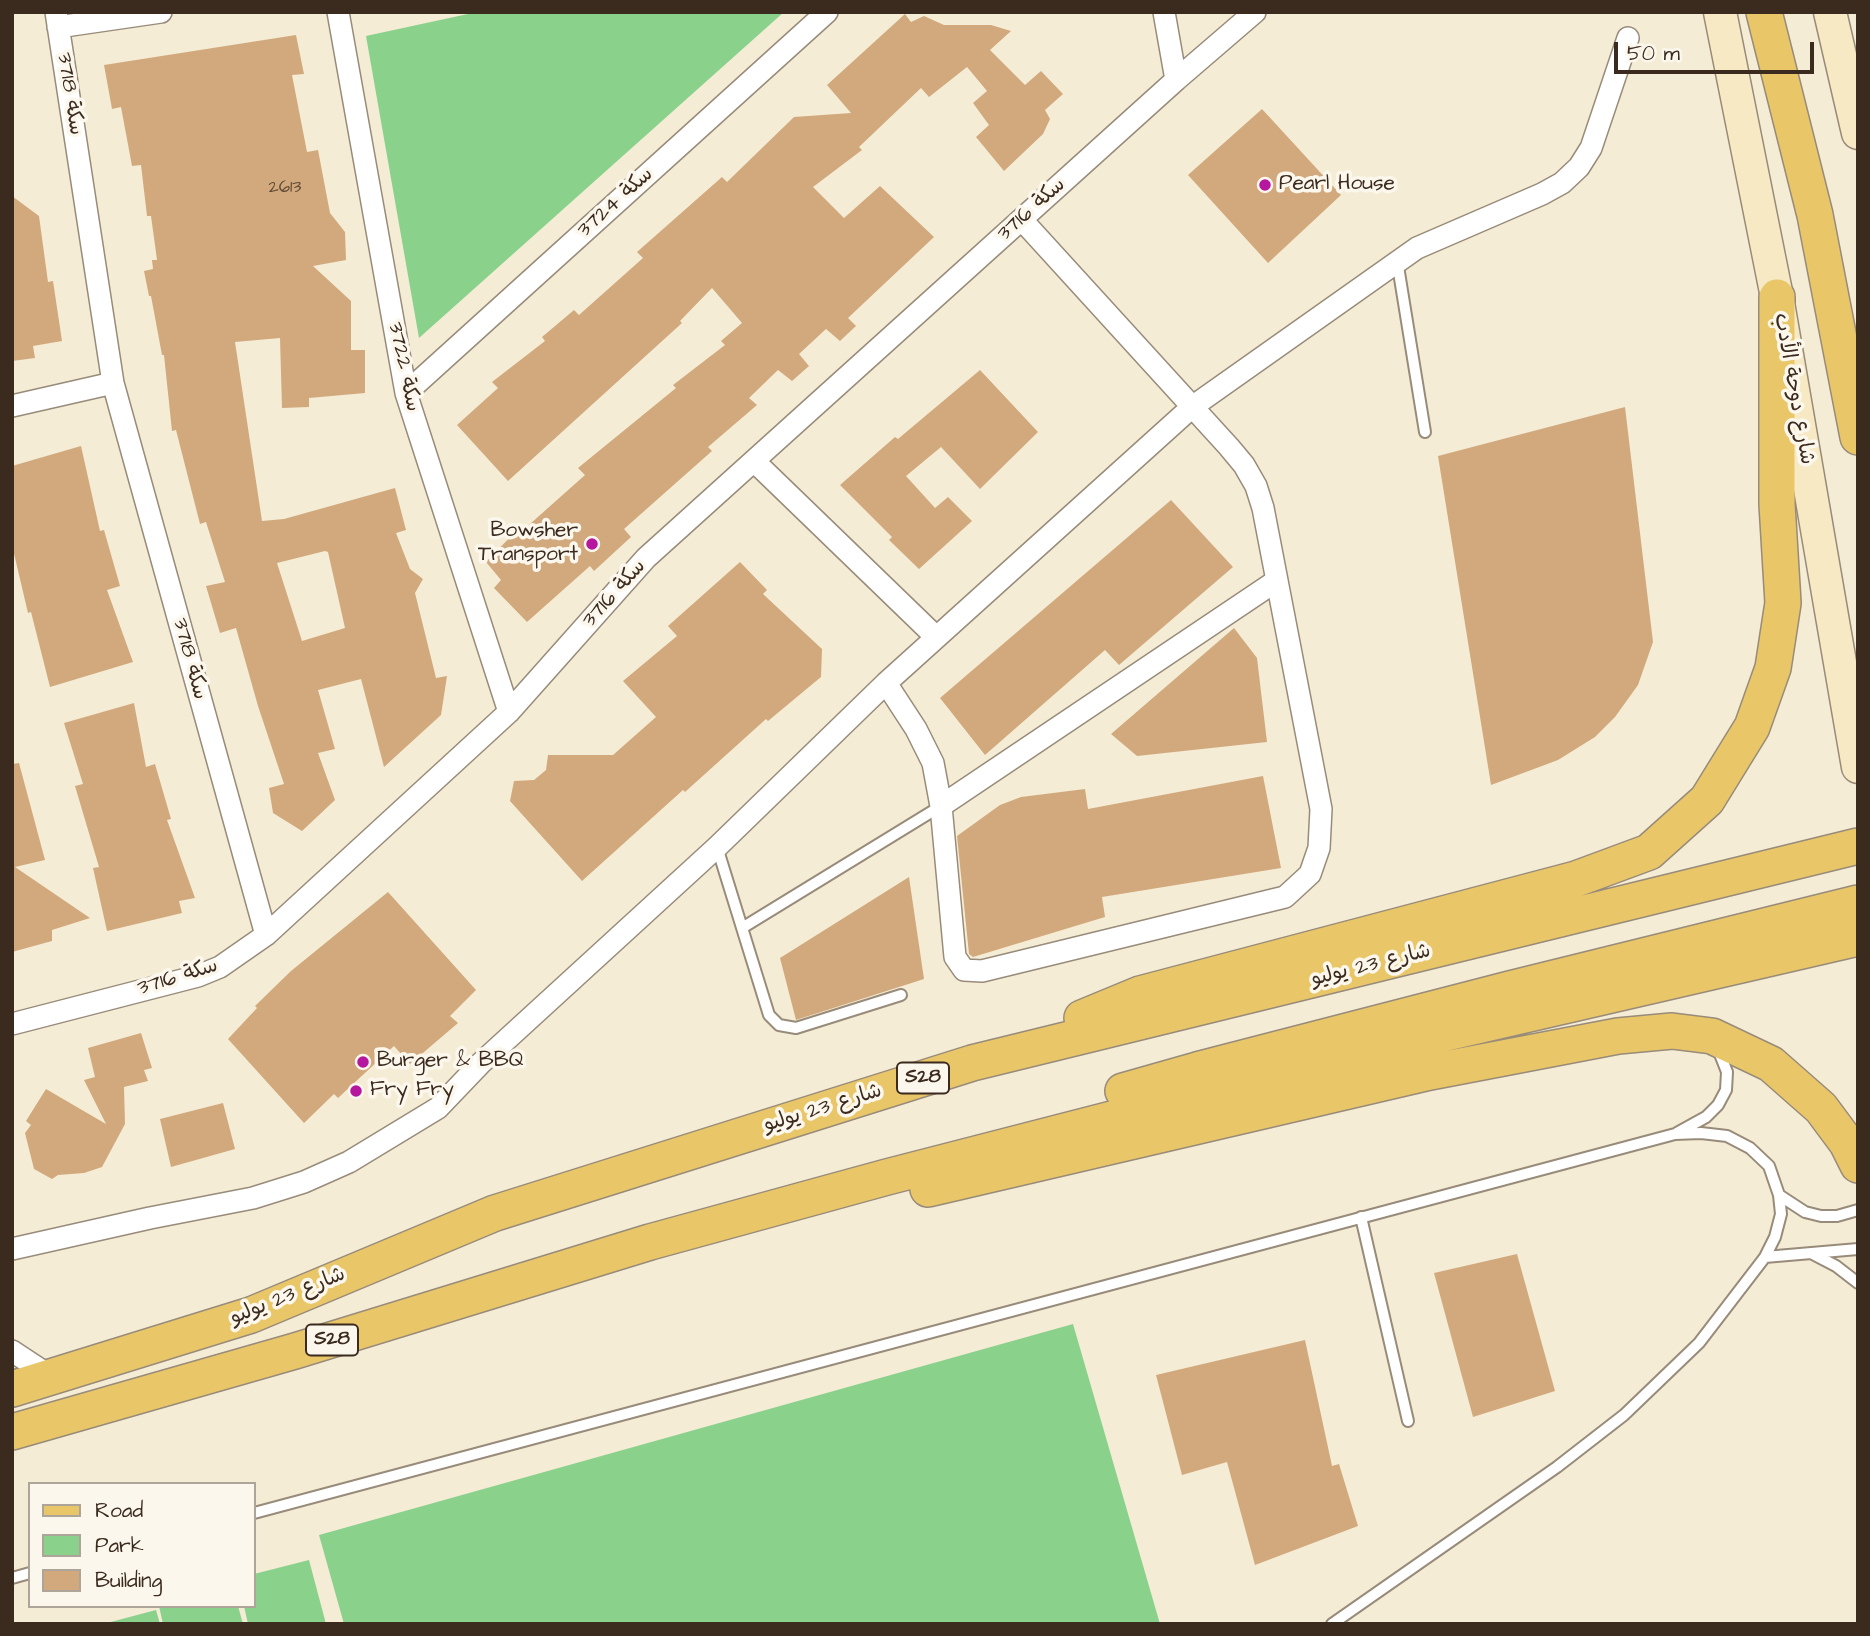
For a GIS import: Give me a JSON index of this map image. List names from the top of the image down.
{
  "streets": {
    "main road": ["شارع دوحة الأدب", "شارع 23 يوليو", "S28"],
    "street": [
      "سكة 3718",
      "سكة 3724",
      "سكة 3716",
      "سكة 3722"
    ]
  },
  "crossings": [
    ["سكة 3718", "سكة 3716"],
    ["سكة 3724", "سكة 3722"],
    ["سكة 3716", "سكة 3722"]
  ],
  "places": [
    "Pearl House",
    "Bowsher Transport",
    "Burger & BBQ",
    "Fry Fry"
  ],
  "house_numbers": ["2613"],
  "legend": ["Road", "Park", "Building"],
  "scale_bar": "50 m"
}
